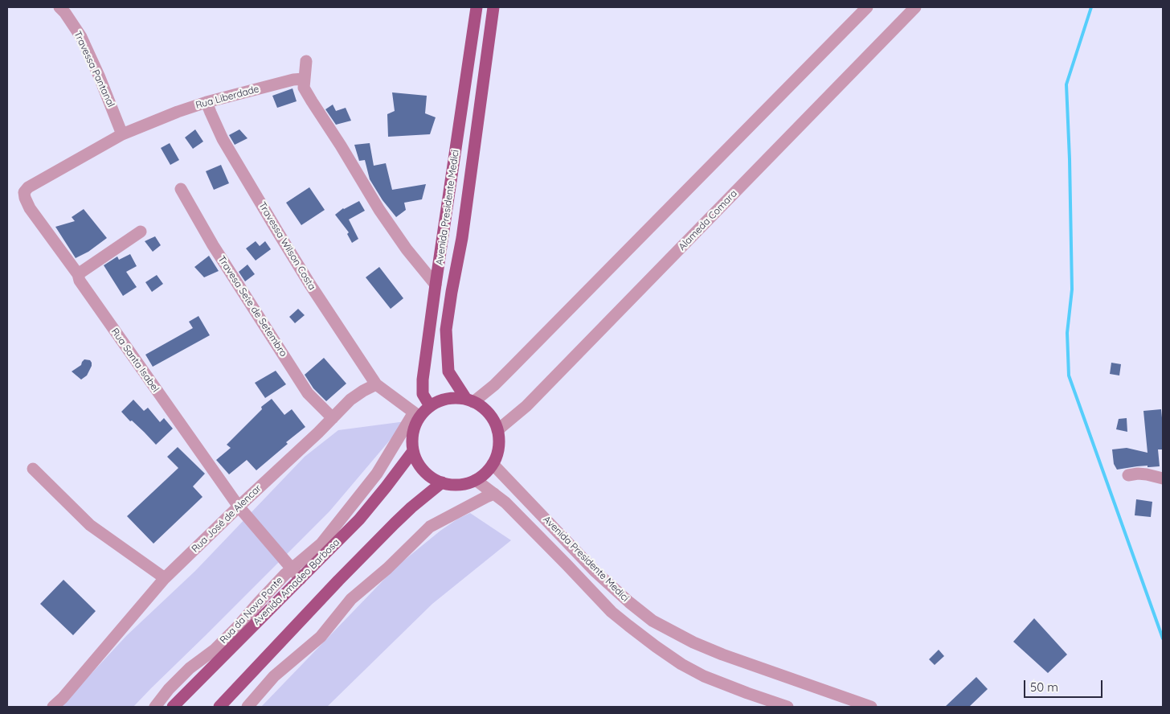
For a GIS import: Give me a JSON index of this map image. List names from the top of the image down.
{
  "streets": {
    "main road": ["Avenida Presidente Medici", "Avenida Amadeo Barbosa"],
    "street": [
      "Travessa Pantanal",
      "Rua Liberdade",
      "Alameda Comara",
      "Travessa Wilson Costa",
      "Travesa Sete de Setembro",
      "Rua Santa Isabel",
      "Rua José de Alencar",
      "Rua da Nova Ponte"
    ]
  },
  "crossings": [
    ["Travessa Pantanal", "Rua Liberdade"],
    ["Rua Liberdade", "Travessa Wilson Costa"],
    ["Rua Liberdade", "Rua Santa Isabel"],
    ["Avenida Presidente Medici", "Alameda Comara"],
    ["Avenida Presidente Medici", "Avenida Amadeo Barbosa"],
    ["Avenida Presidente Medici", "Rua da Nova Ponte"],
    ["Alameda Comara", "Avenida Amadeo Barbosa"],
    ["Alameda Comara", "Rua da Nova Ponte"],
    ["Travessa Wilson Costa", "Rua José de Alencar"],
    ["Travesa Sete de Setembro", "Rua José de Alencar"],
    ["Rua Santa Isabel", "Rua José de Alencar"],
    ["Rua Santa Isabel", "Avenida Amadeo Barbosa"],
    ["Rua Santa Isabel", "Rua da Nova Ponte"],
    ["Avenida Amadeo Barbosa", "Rua da Nova Ponte"]
  ],
  "scale_bar": "50 m"
}
